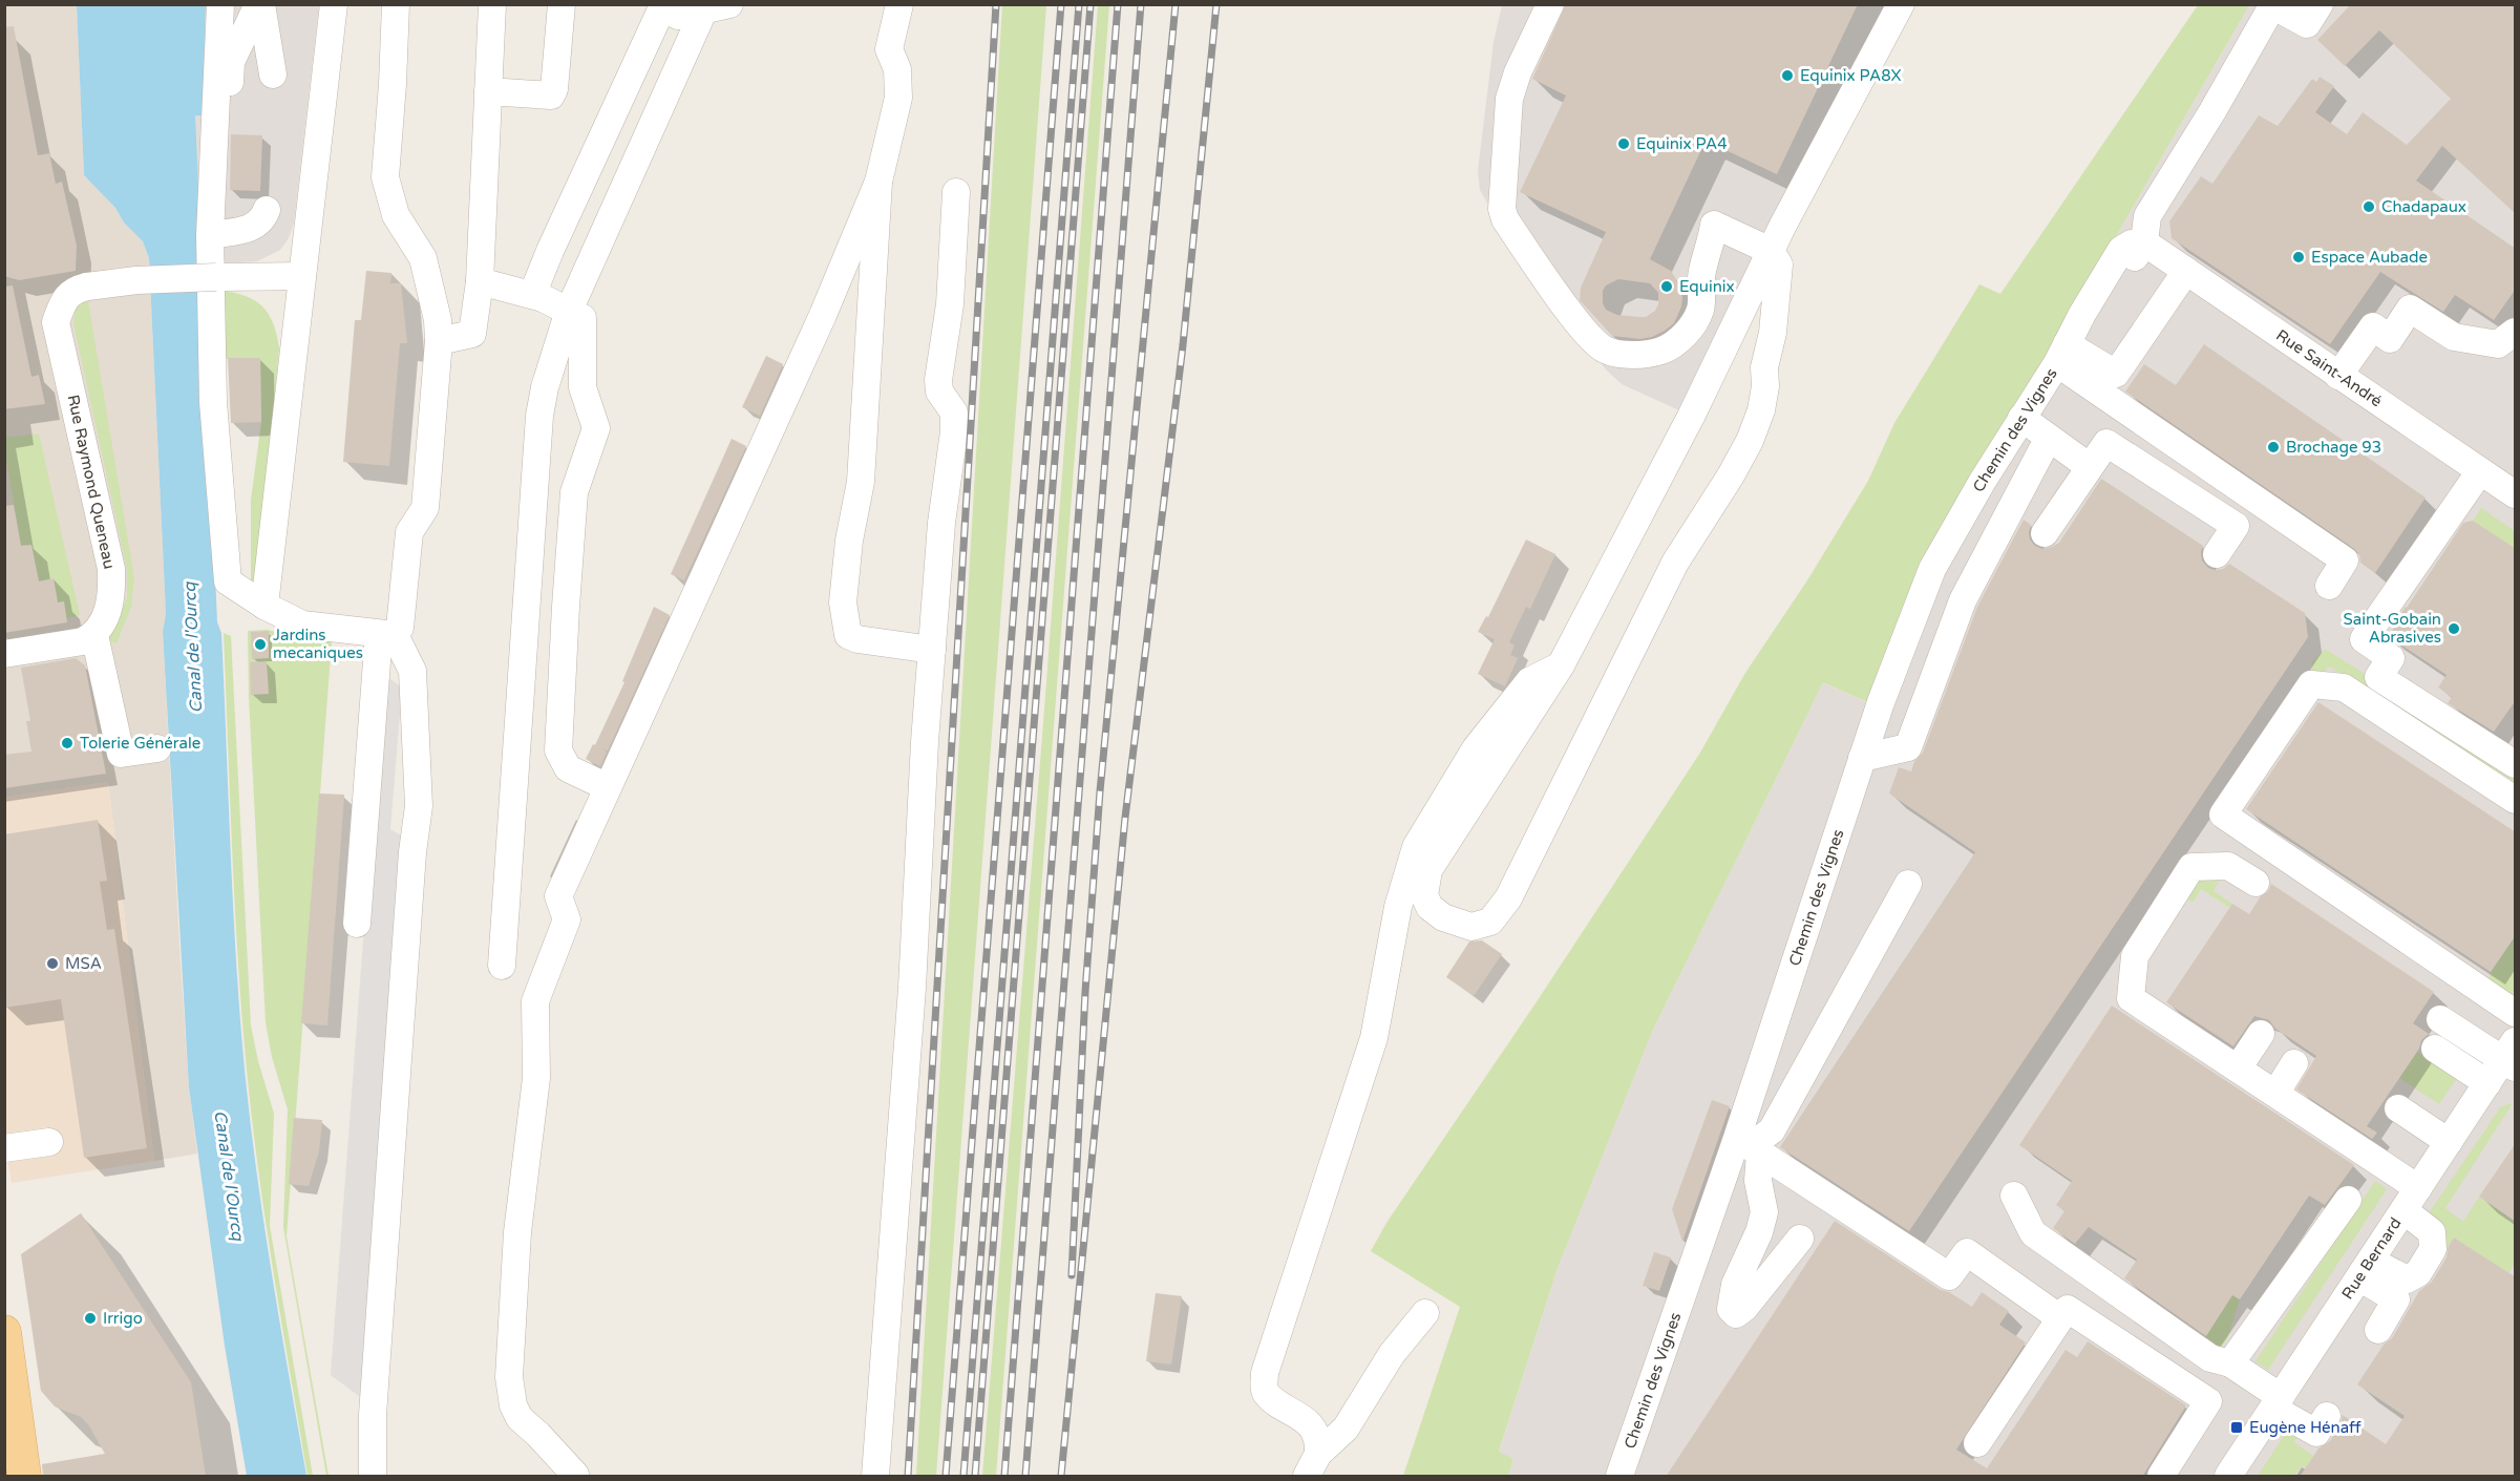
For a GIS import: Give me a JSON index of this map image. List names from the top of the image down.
{
  "streets": {
    "street": [
      "Rue Saint-André",
      "Chemin des Vignes",
      "Rue Raymond Queneau",
      "Rue Bernard"
    ]
  },
  "crossings": [
    ["Rue Saint-André", "Chemin des Vignes"]
  ],
  "water": ["Canal de l'Ourcq"],
  "places": {
    "other": [
      "Equinix PA8X",
      "Equinix PA4",
      "Chadapaux",
      "Espace Aubade",
      "Equinix",
      "Brochage 93",
      "Saint-Gobain Abrasives",
      "Jardins mecaniques",
      "Tolerie Générale",
      "MSA",
      "Irrigo"
    ],
    "transit": ["Eugène Hénaff"]
  }
}
